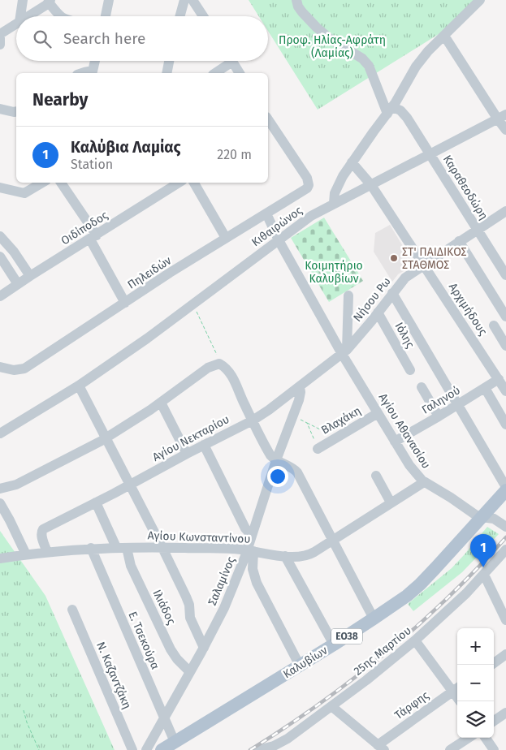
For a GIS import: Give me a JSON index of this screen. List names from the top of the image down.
{
  "streets": {
    "main road": ["ΕΟ38", "Καλυβίων"],
    "street": [
      "Καραθεοδώρη",
      "Κιθαιρώνος",
      "Οιδίποδος",
      "Πηλειδών",
      "Νήσου Ρω",
      "Αρχιμήδους",
      "Ιόλης",
      "Γαληνού",
      "Βλαχάκη",
      "Αγίου Αθανασίου",
      "Αγίου Νεκταρίου",
      "Αγίου Κωνσταντίνου",
      "Σαλαμίνος",
      "Ιλιάδος",
      "Ε. Τσεκούρα",
      "25ης Μαρτίου",
      "Ν. Καζαντζάκη",
      "Τάρφης"
    ]
  },
  "crossings": [
    ["Καραθεοδώρη", "Κιθαιρώνος"],
    ["Καραθεοδώρη", "Νήσου Ρω"],
    ["Κιθαιρώνος", "Αρχιμήδους"],
    ["Κιθαιρώνος", "Αγίου Αθανασίου"],
    ["Πηλειδών", "Αγίου Αθανασίου"],
    ["Νήσου Ρω", "Αρχιμήδους"],
    ["Νήσου Ρω", "Ιόλης"],
    ["Νήσου Ρω", "Αγίου Αθανασίου"],
    ["Νήσου Ρω", "Αγίου Νεκταρίου"],
    ["Αρχιμήδους", "Γαληνού"],
    ["Γαληνού", "Αγίου Αθανασίου"],
    ["Βλαχάκη", "Αγίου Αθανασίου"],
    ["Αγίου Αθανασίου", "Αγίου Νεκταρίου"],
    ["Αγίου Αθανασίου", "Αγίου Κωνσταντίνου"],
    ["Αγίου Αθανασίου", "Καλυβίων"],
    ["Αγίου Νεκταρίου", "Αγίου Κωνσταντίνου"],
    ["Αγίου Νεκταρίου", "Σαλαμίνος"],
    ["Αγίου Κωνσταντίνου", "Σαλαμίνος"],
    ["Αγίου Κωνσταντίνου", "Ιλιάδος"],
    ["Αγίου Κωνσταντίνου", "Ε. Τσεκούρα"],
    ["Σαλαμίνος", "Ιλιάδος"],
    ["Σαλαμίνος", "Ε. Τσεκούρα"],
    ["Ε. Τσεκούρα", "Καλυβίων"]
  ],
  "parks": ["Προφ. Ηλίας-Αφράτη (Λαμίας)", "Κοιμητήριο Καλυβίων"],
  "places": ["ΣΤ' ΠΑΙΔΙΚΟΣ ΣΤΑΘΜΟΣ"],
  "page": {
    "search": "Search here",
    "heading": "Nearby",
    "list": [
      {
        "mark": "1",
        "name": "Καλύβια Λαμίας",
        "note": "Station",
        "value": "220 m"
      }
    ],
    "pins": "1",
    "map_buttons": ["+", "−"]
  }
}
